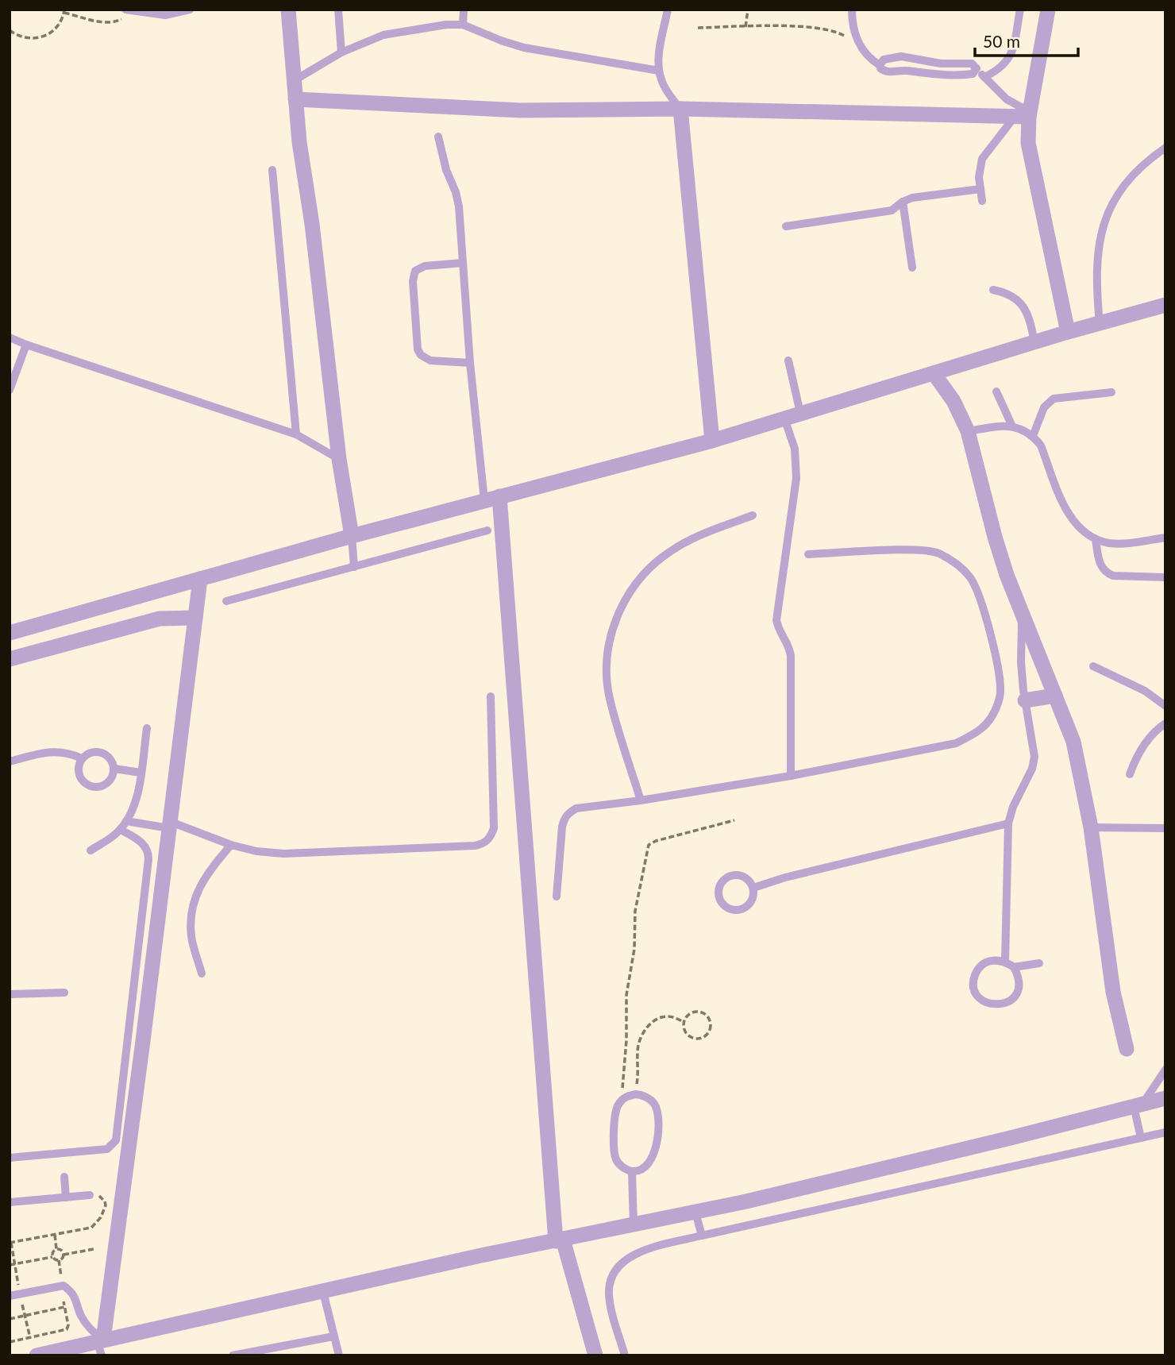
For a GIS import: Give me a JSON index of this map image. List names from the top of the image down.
{
  "scale_bar": "50 m"
}
